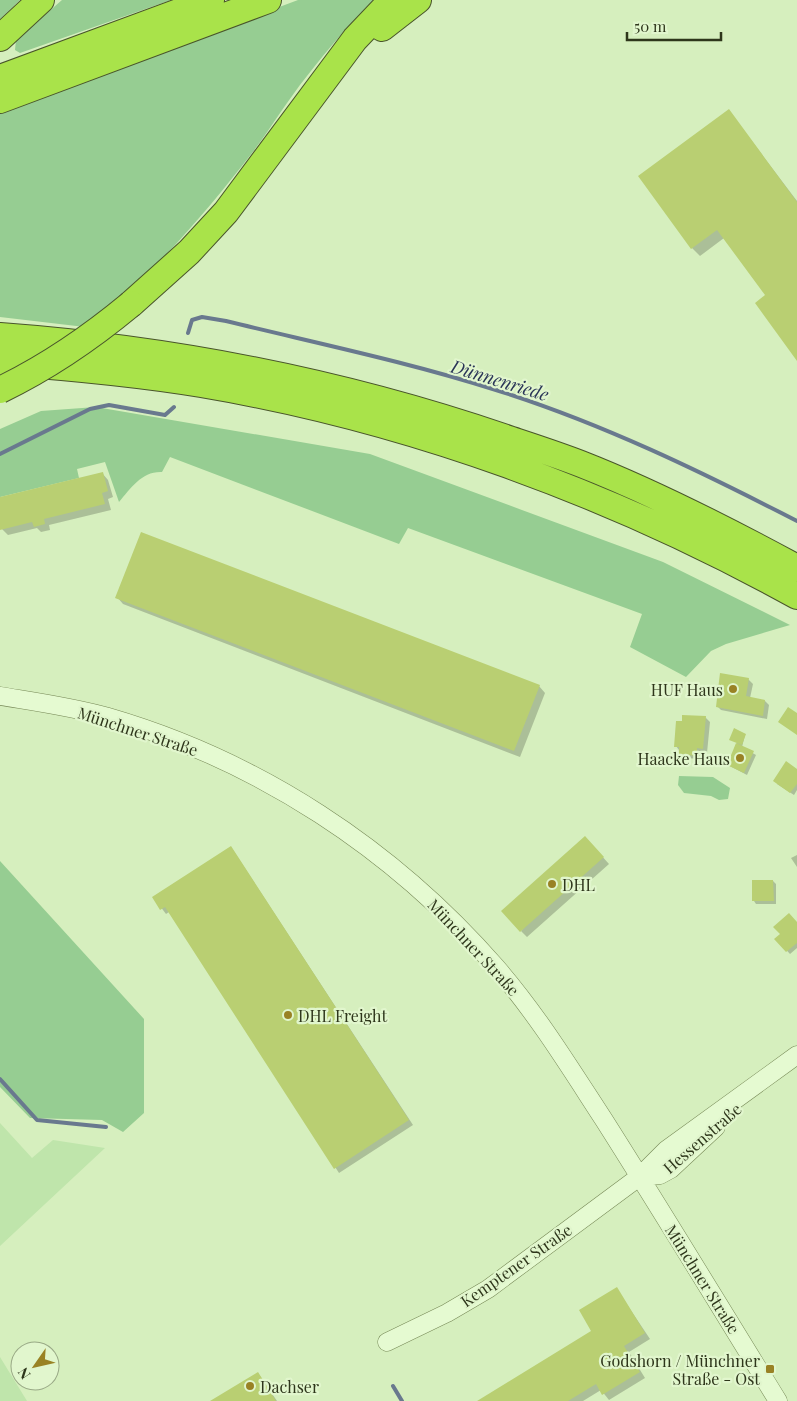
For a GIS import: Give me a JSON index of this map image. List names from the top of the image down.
{
  "streets": {
    "street": ["Münchner Straße", "Hessenstraße", "Kemptener Straße"]
  },
  "crossings": [
    ["Münchner Straße", "Hessenstraße"],
    ["Münchner Straße", "Kemptener Straße"],
    ["Hessenstraße", "Kemptener Straße"]
  ],
  "water": ["Dünnenriede"],
  "places": {
    "other": [
      "HUF Haus",
      "Haacke Haus",
      "DHL",
      "DHL Freight",
      "Dachser"
    ],
    "transit": ["Godshorn / Münchner Straße - Ost"]
  },
  "scale_bar": "50 m",
  "north": "bottom left"
}
